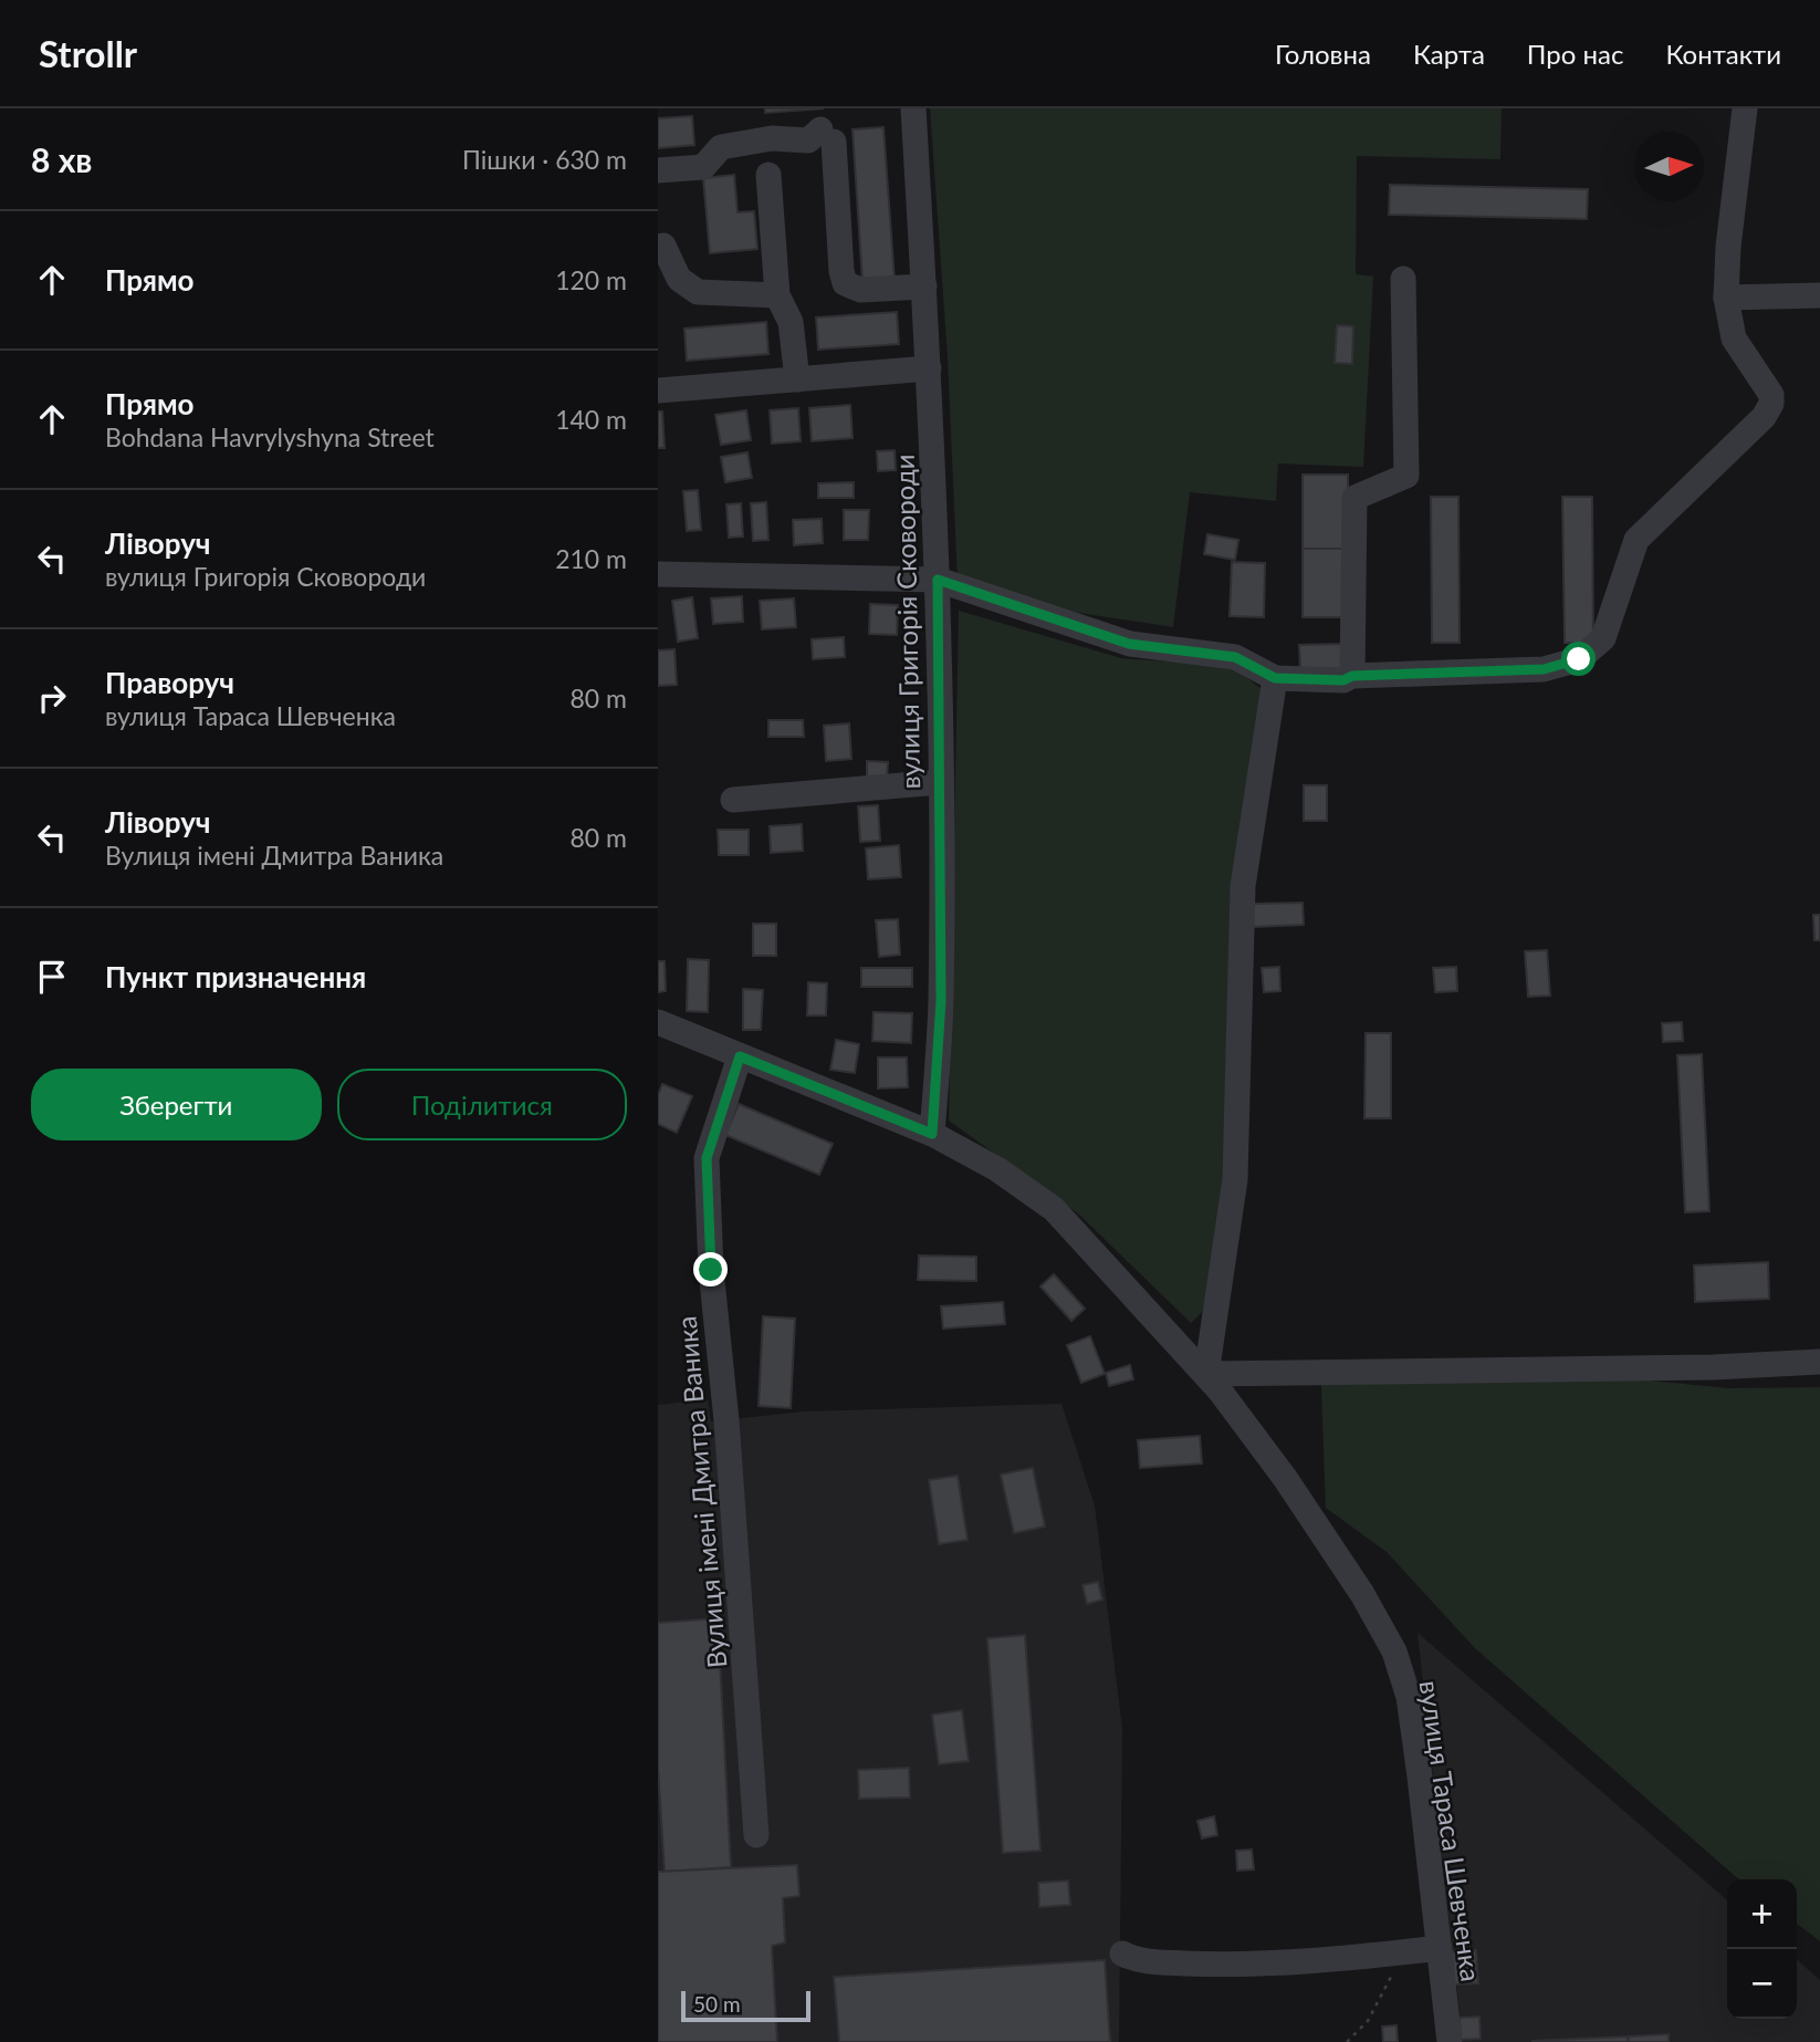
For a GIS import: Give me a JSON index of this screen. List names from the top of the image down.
{
  "streets": {
    "street": ["вулиця Григорія Сковороди", "Вулиця імені Дмитра Ваника", "вулиця Тараса Шевченка"]
  },
  "crossings": [
    ["вулиця Григорія Сковороди", "вулиця Тараса Шевченка"],
    ["Вулиця імені Дмитра Ваника", "вулиця Тараса Шевченка"]
  ],
  "scale_bar": "50 m",
  "north": "right",
  "page": {
    "header": "Strollr",
    "nav": [
      "Головна",
      "Карта",
      "Про нас",
      "Контакти"
    ],
    "heading": ["8 хв", "Пішки · 630 m"],
    "list": [
      ["Прямо", "120 m"],
      ["Прямо", "Bohdana Havrylyshyna Street", "140 m"],
      ["Ліворуч", "вулиця Григорія Сковороди", "210 m"],
      ["Праворуч", "вулиця Тараса Шевченка", "80 m"],
      ["Ліворуч", "Вулиця імені Дмитра Ваника", "80 m"],
      "Пункт призначення"
    ],
    "buttons": ["Зберегти", "Поділитися"],
    "map_buttons": ["+", "−"],
    "scale": "50 m"
  }
}
